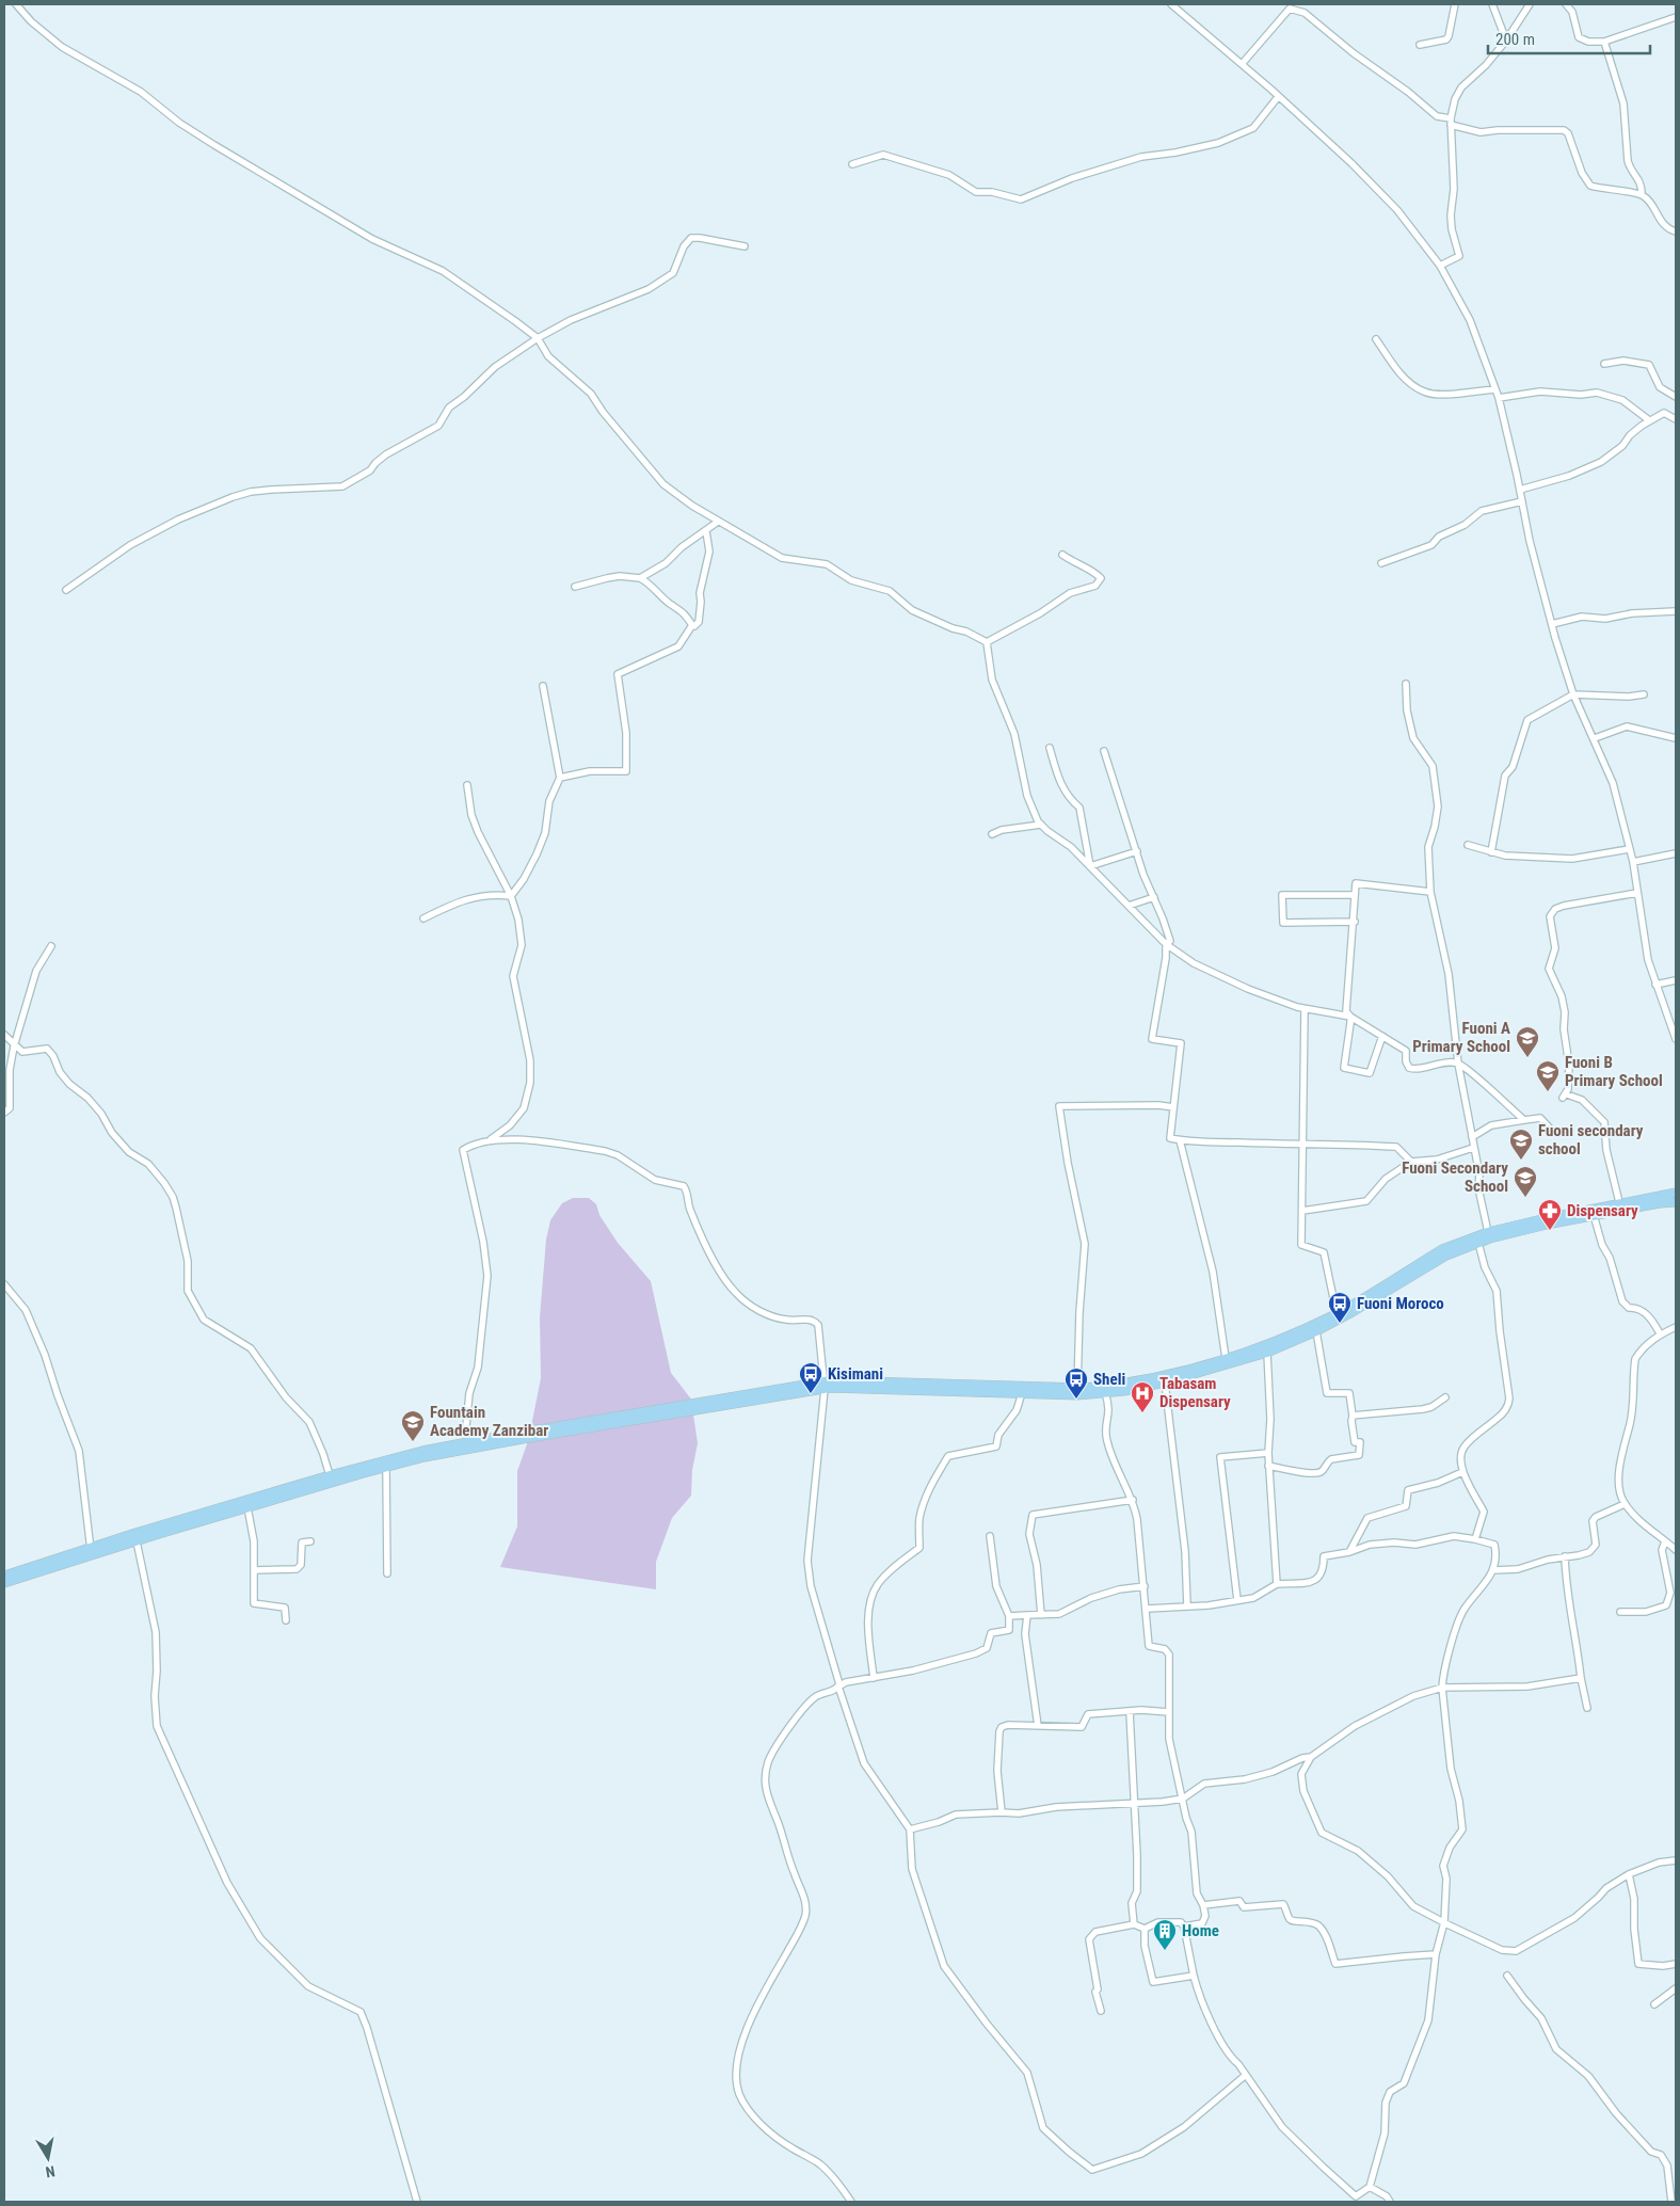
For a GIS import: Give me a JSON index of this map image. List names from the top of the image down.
{
  "places": {
    "school or university": [
      "Fuoni A Primary School",
      "Fuoni B Primary School",
      "Fuoni secondary school",
      "Fuoni Secondary School",
      "Fountain Academy Zanzibar"
    ],
    "pharmacy": ["Dispensary"],
    "bus stop": ["Fuoni Moroco", "Kisimani", "Sheli"],
    "hospital": ["Tabasam Dispensary"],
    "building": ["Home"]
  },
  "scale_bar": "200 m",
  "north": "bottom"
}
